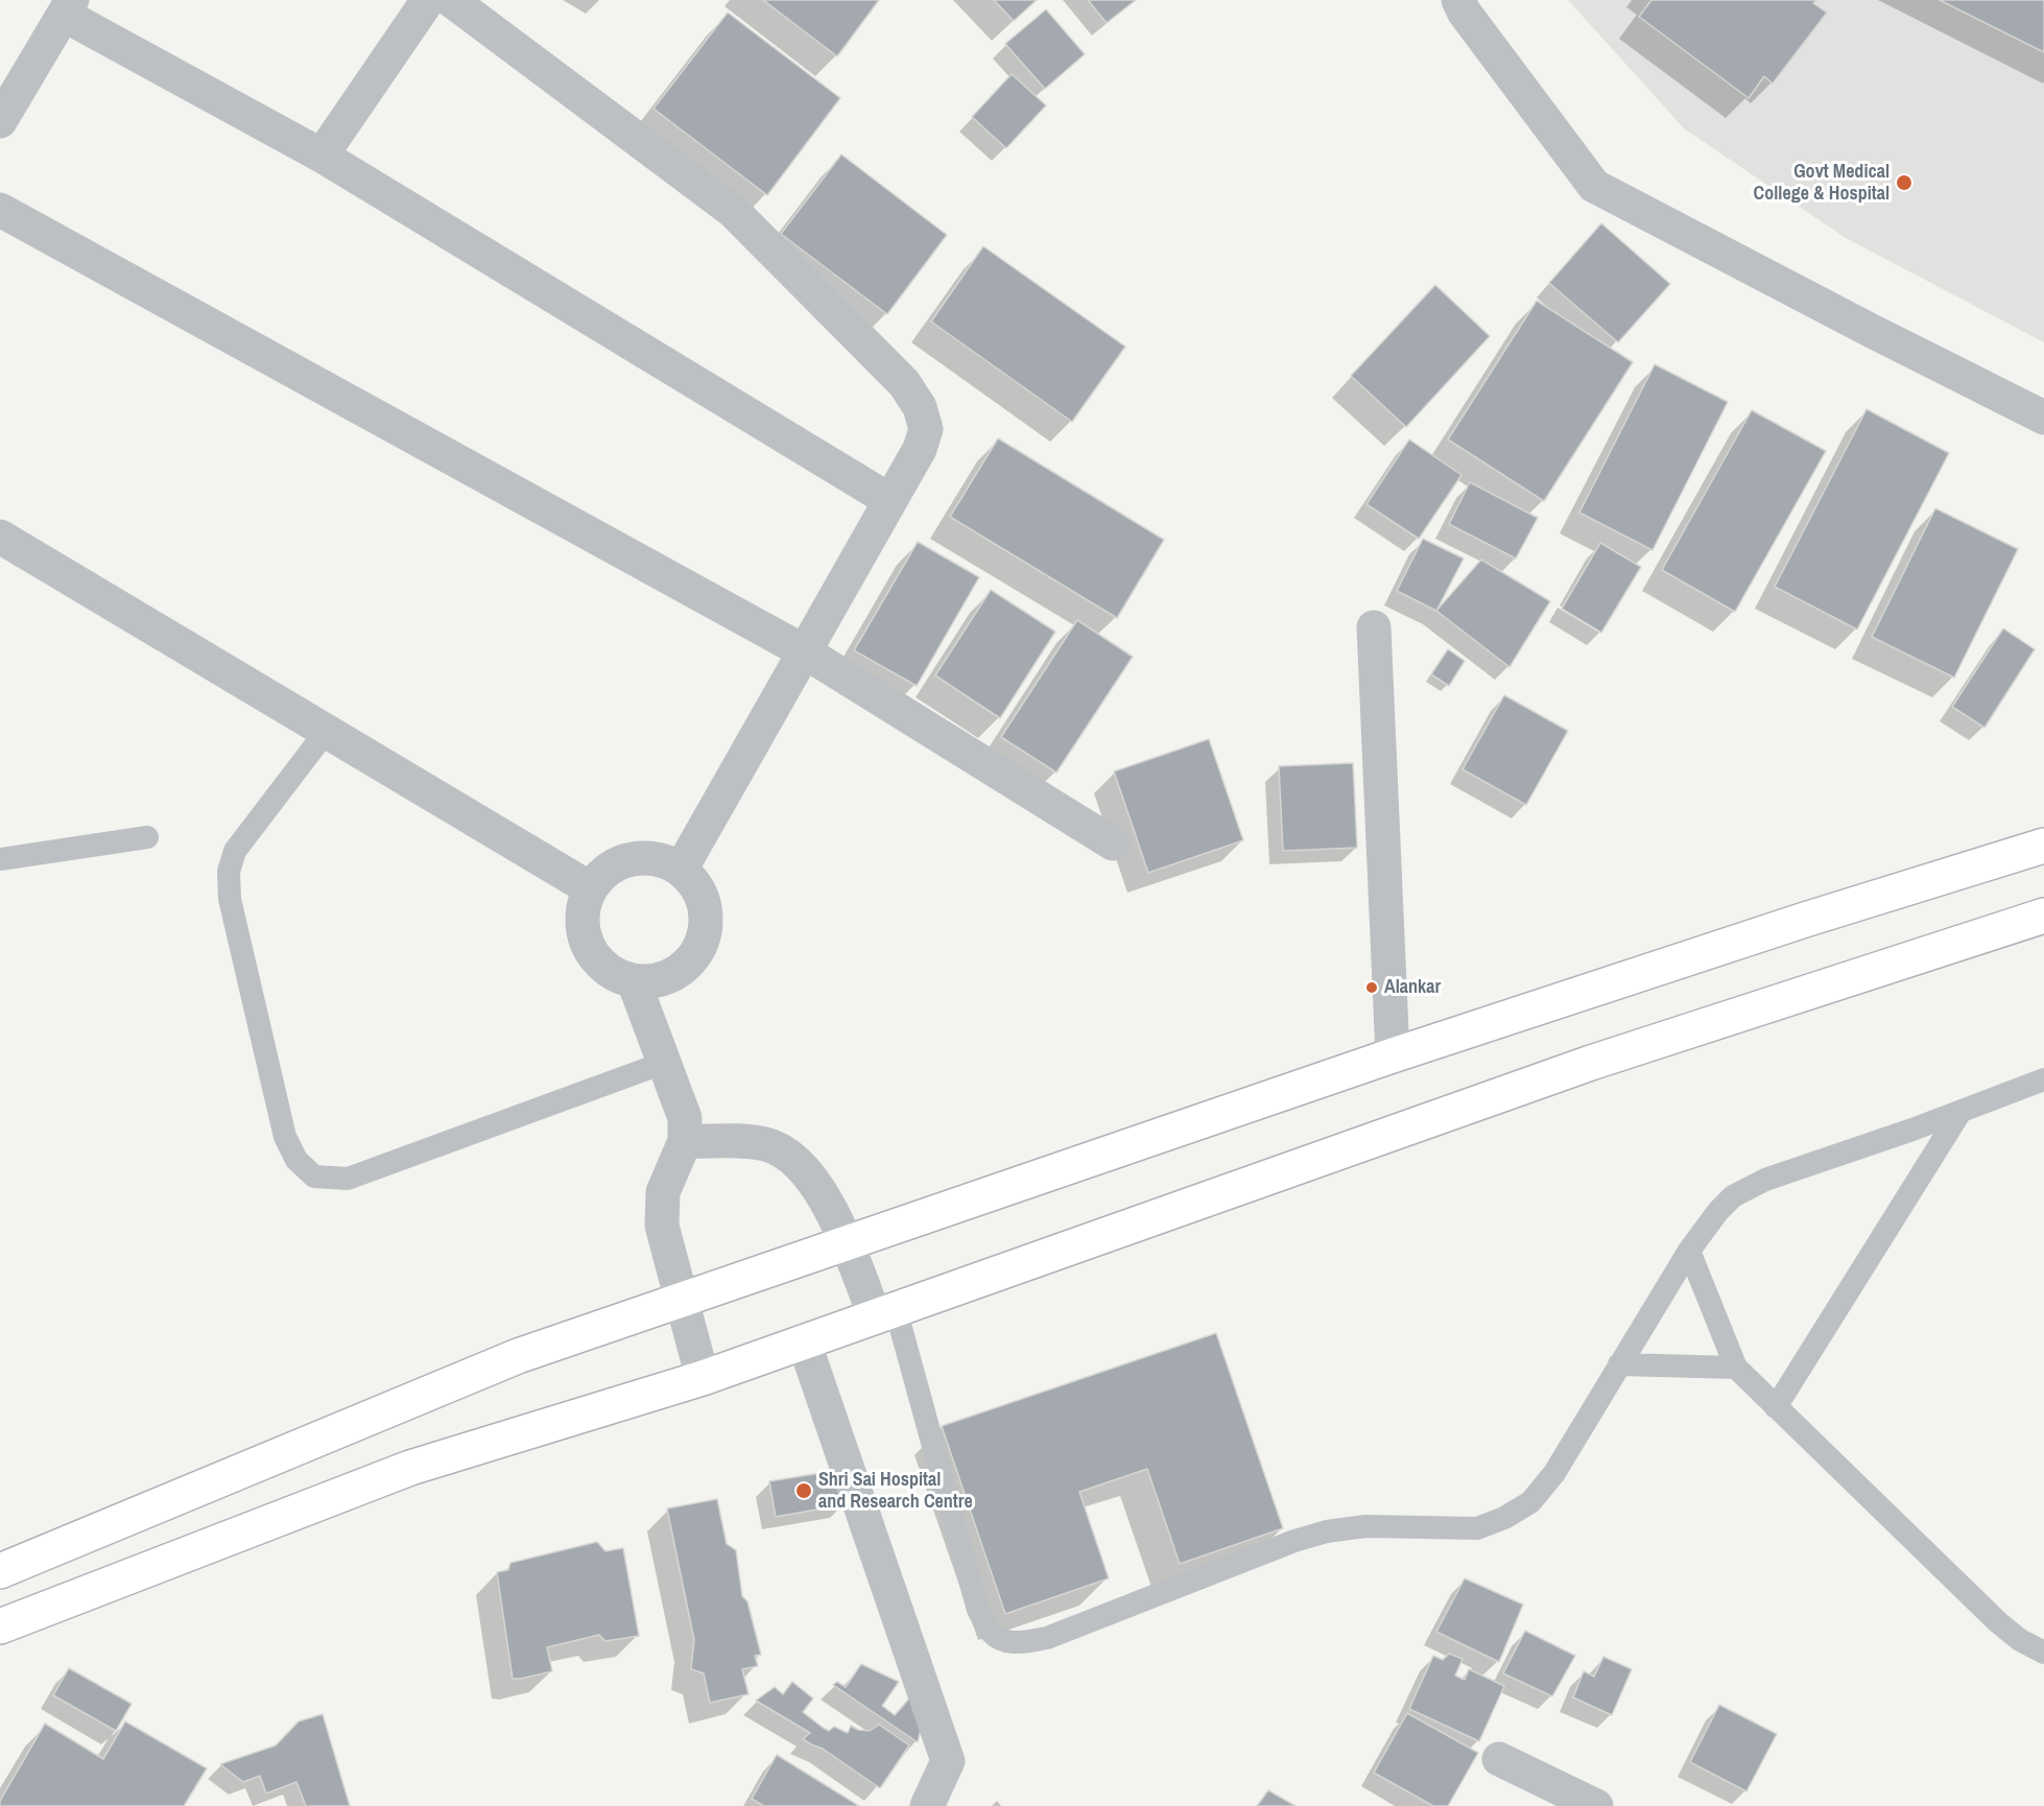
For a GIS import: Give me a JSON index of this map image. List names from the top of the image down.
{
  "places": ["Govt Medical College & Hospital", "Alankar", "Shri Sai Hospital and Research Centre"]
}
